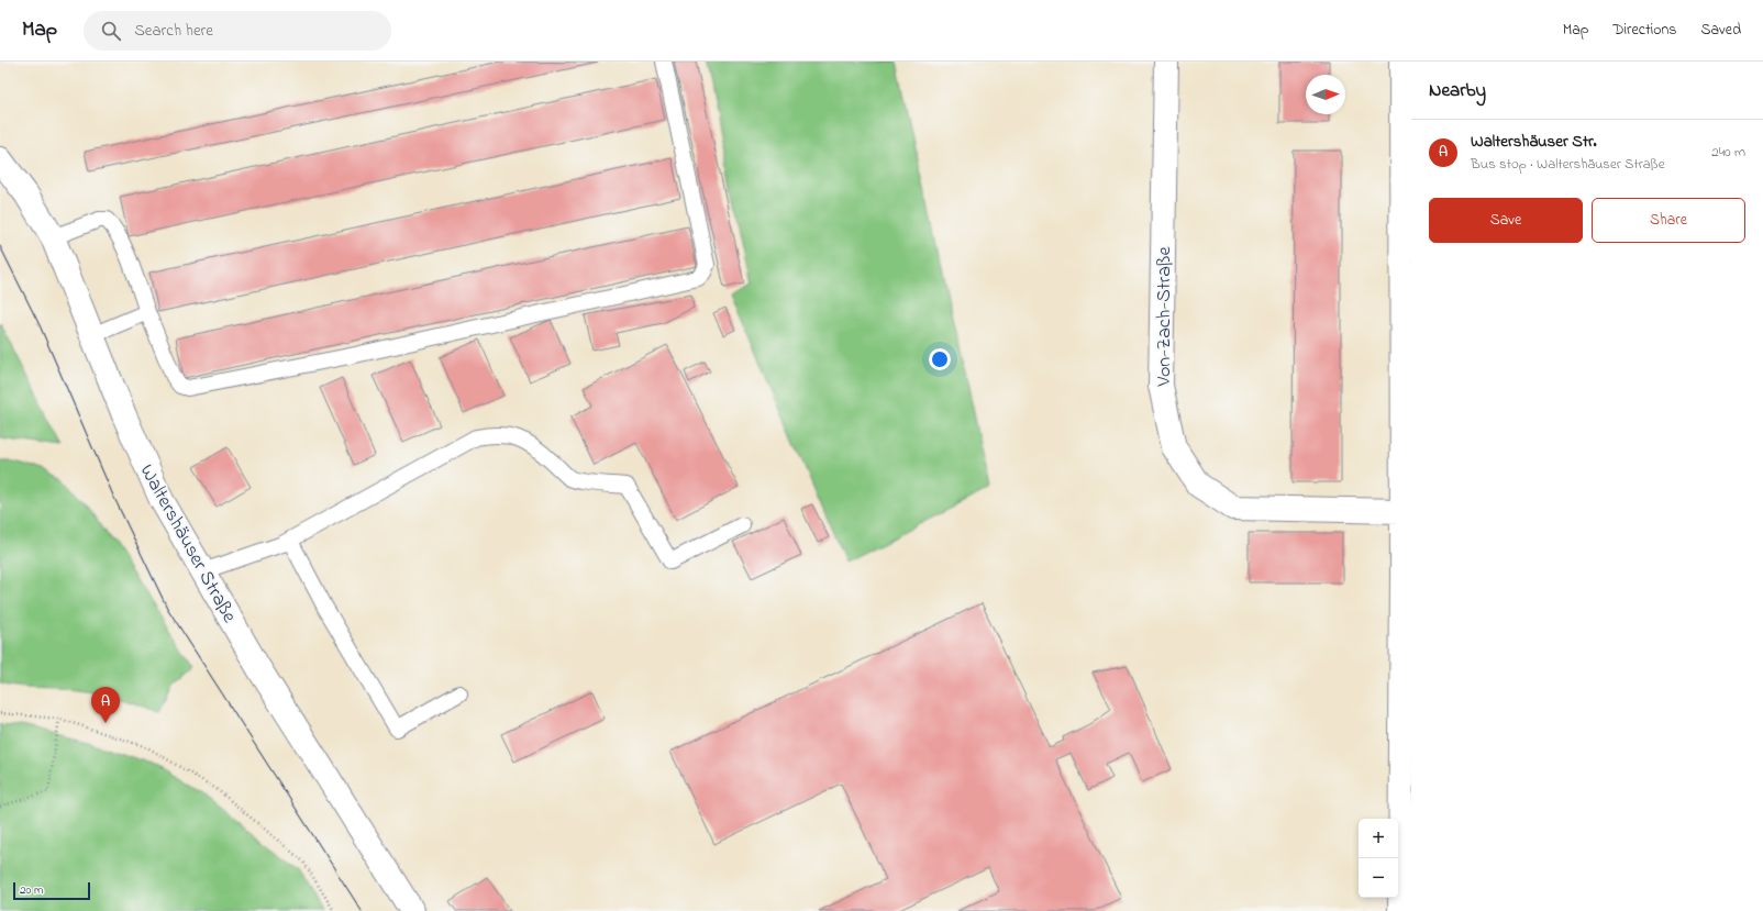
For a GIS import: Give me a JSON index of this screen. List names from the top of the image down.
{
  "streets": {
    "street": ["Von-Zach-Straße", "Waltershäuser Straße"]
  },
  "scale_bar": "20 m",
  "north": "right",
  "page": {
    "header": "Map",
    "search": "Search here",
    "nav": ["Map", "Directions", "Saved"],
    "heading": "Nearby",
    "list": [
      {
        "mark": "A",
        "name": "Waltershäuser Str.",
        "note": "Bus stop · Waltershäuser Straße",
        "value": "240 m"
      }
    ],
    "buttons": ["Save", "Share"],
    "pins": "A",
    "map_buttons": ["+", "−"],
    "scale": "20 m"
  }
}
